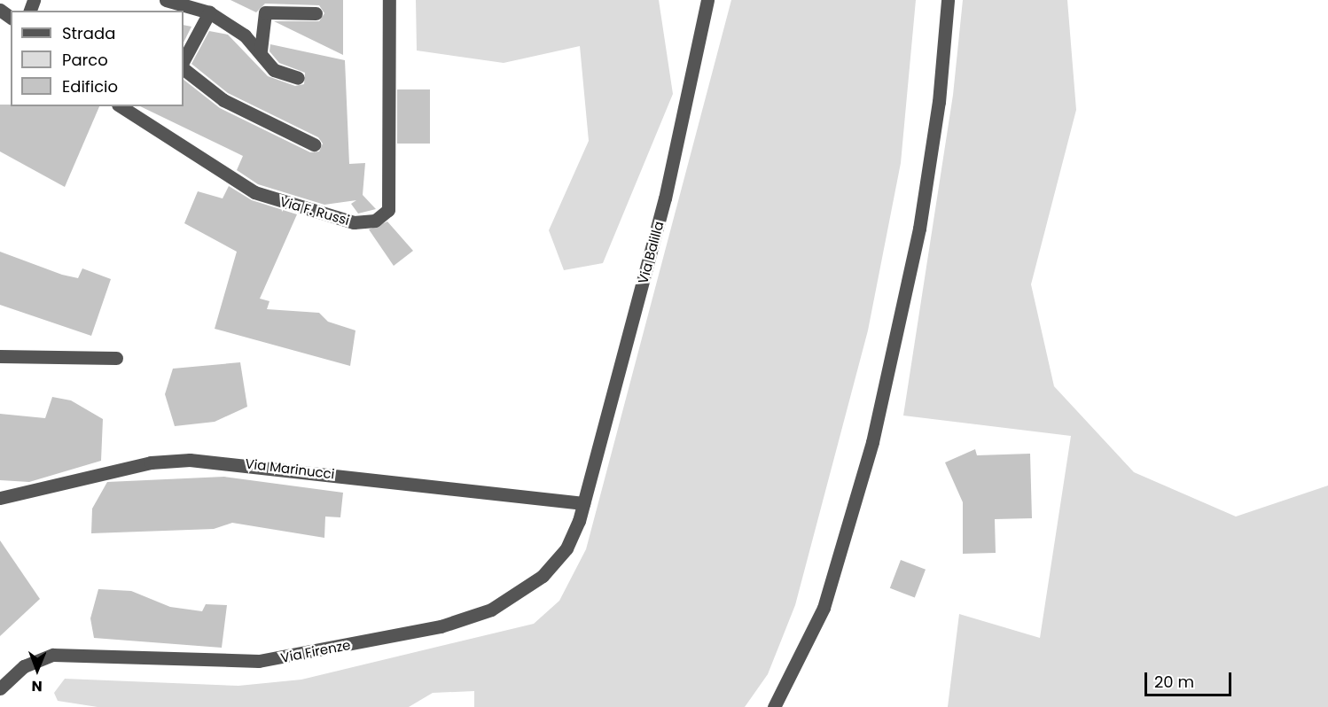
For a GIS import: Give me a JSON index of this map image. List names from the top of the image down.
{
  "streets": {
    "street": [
      "Via F. Russi",
      "Via Balilla",
      "Via Marinucci",
      "Via Firenze"
    ]
  },
  "crossings": [
    ["Via Balilla", "Via Marinucci"],
    ["Via Balilla", "Via Firenze"],
    ["Via Marinucci", "Via Firenze"]
  ],
  "legend": ["Strada", "Parco", "Edificio"],
  "scale_bar": "20 m",
  "north": "bottom"
}
